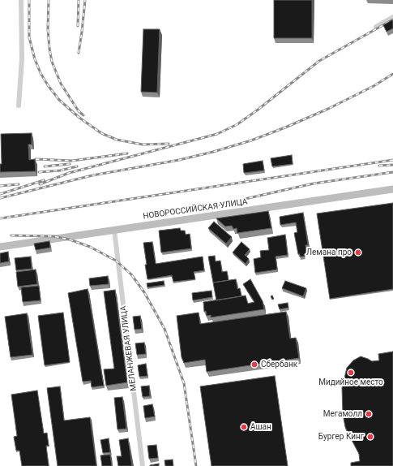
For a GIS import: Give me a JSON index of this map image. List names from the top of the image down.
{
  "streets": {
    "main road": ["НОВОРОССИЙСКАЯ УЛИЦА"],
    "street": ["МЕЛАНЖЕВАЯ УЛИЦА"]
  },
  "crossings": [
    ["НОВОРОССИЙСКАЯ УЛИЦА", "МЕЛАНЖЕВАЯ УЛИЦА"]
  ],
  "places": [
    "Лемана про",
    "Сбербанк",
    "Мидийное место",
    "Мегамолл",
    "Ашан",
    "Бургер Кинг"
  ]
}
